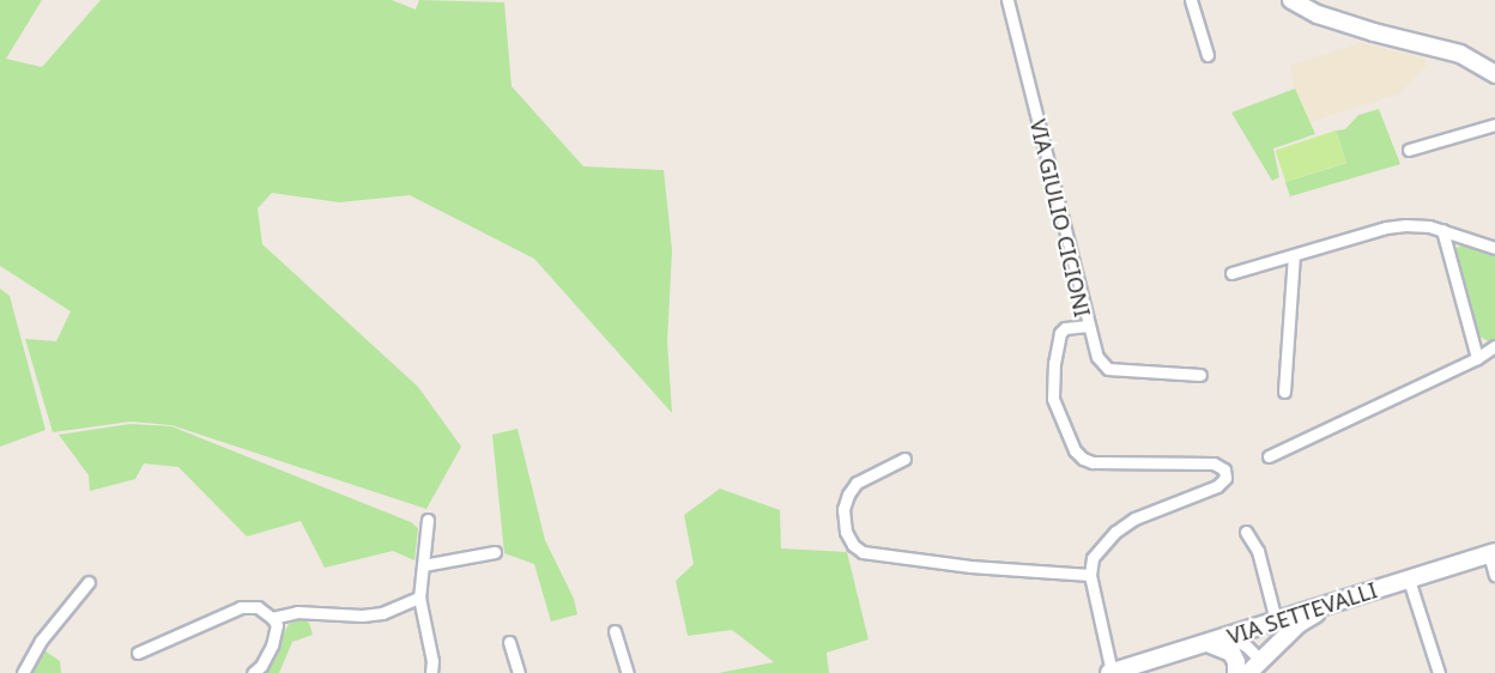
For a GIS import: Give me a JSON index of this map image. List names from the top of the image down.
{
  "streets": {
    "main road": ["VIA SETTEVALLI"],
    "street": ["VIA GIULIO CICIONI"]
  },
  "crossings": [
    ["VIA GIULIO CICIONI", "VIA SETTEVALLI"]
  ]
}
